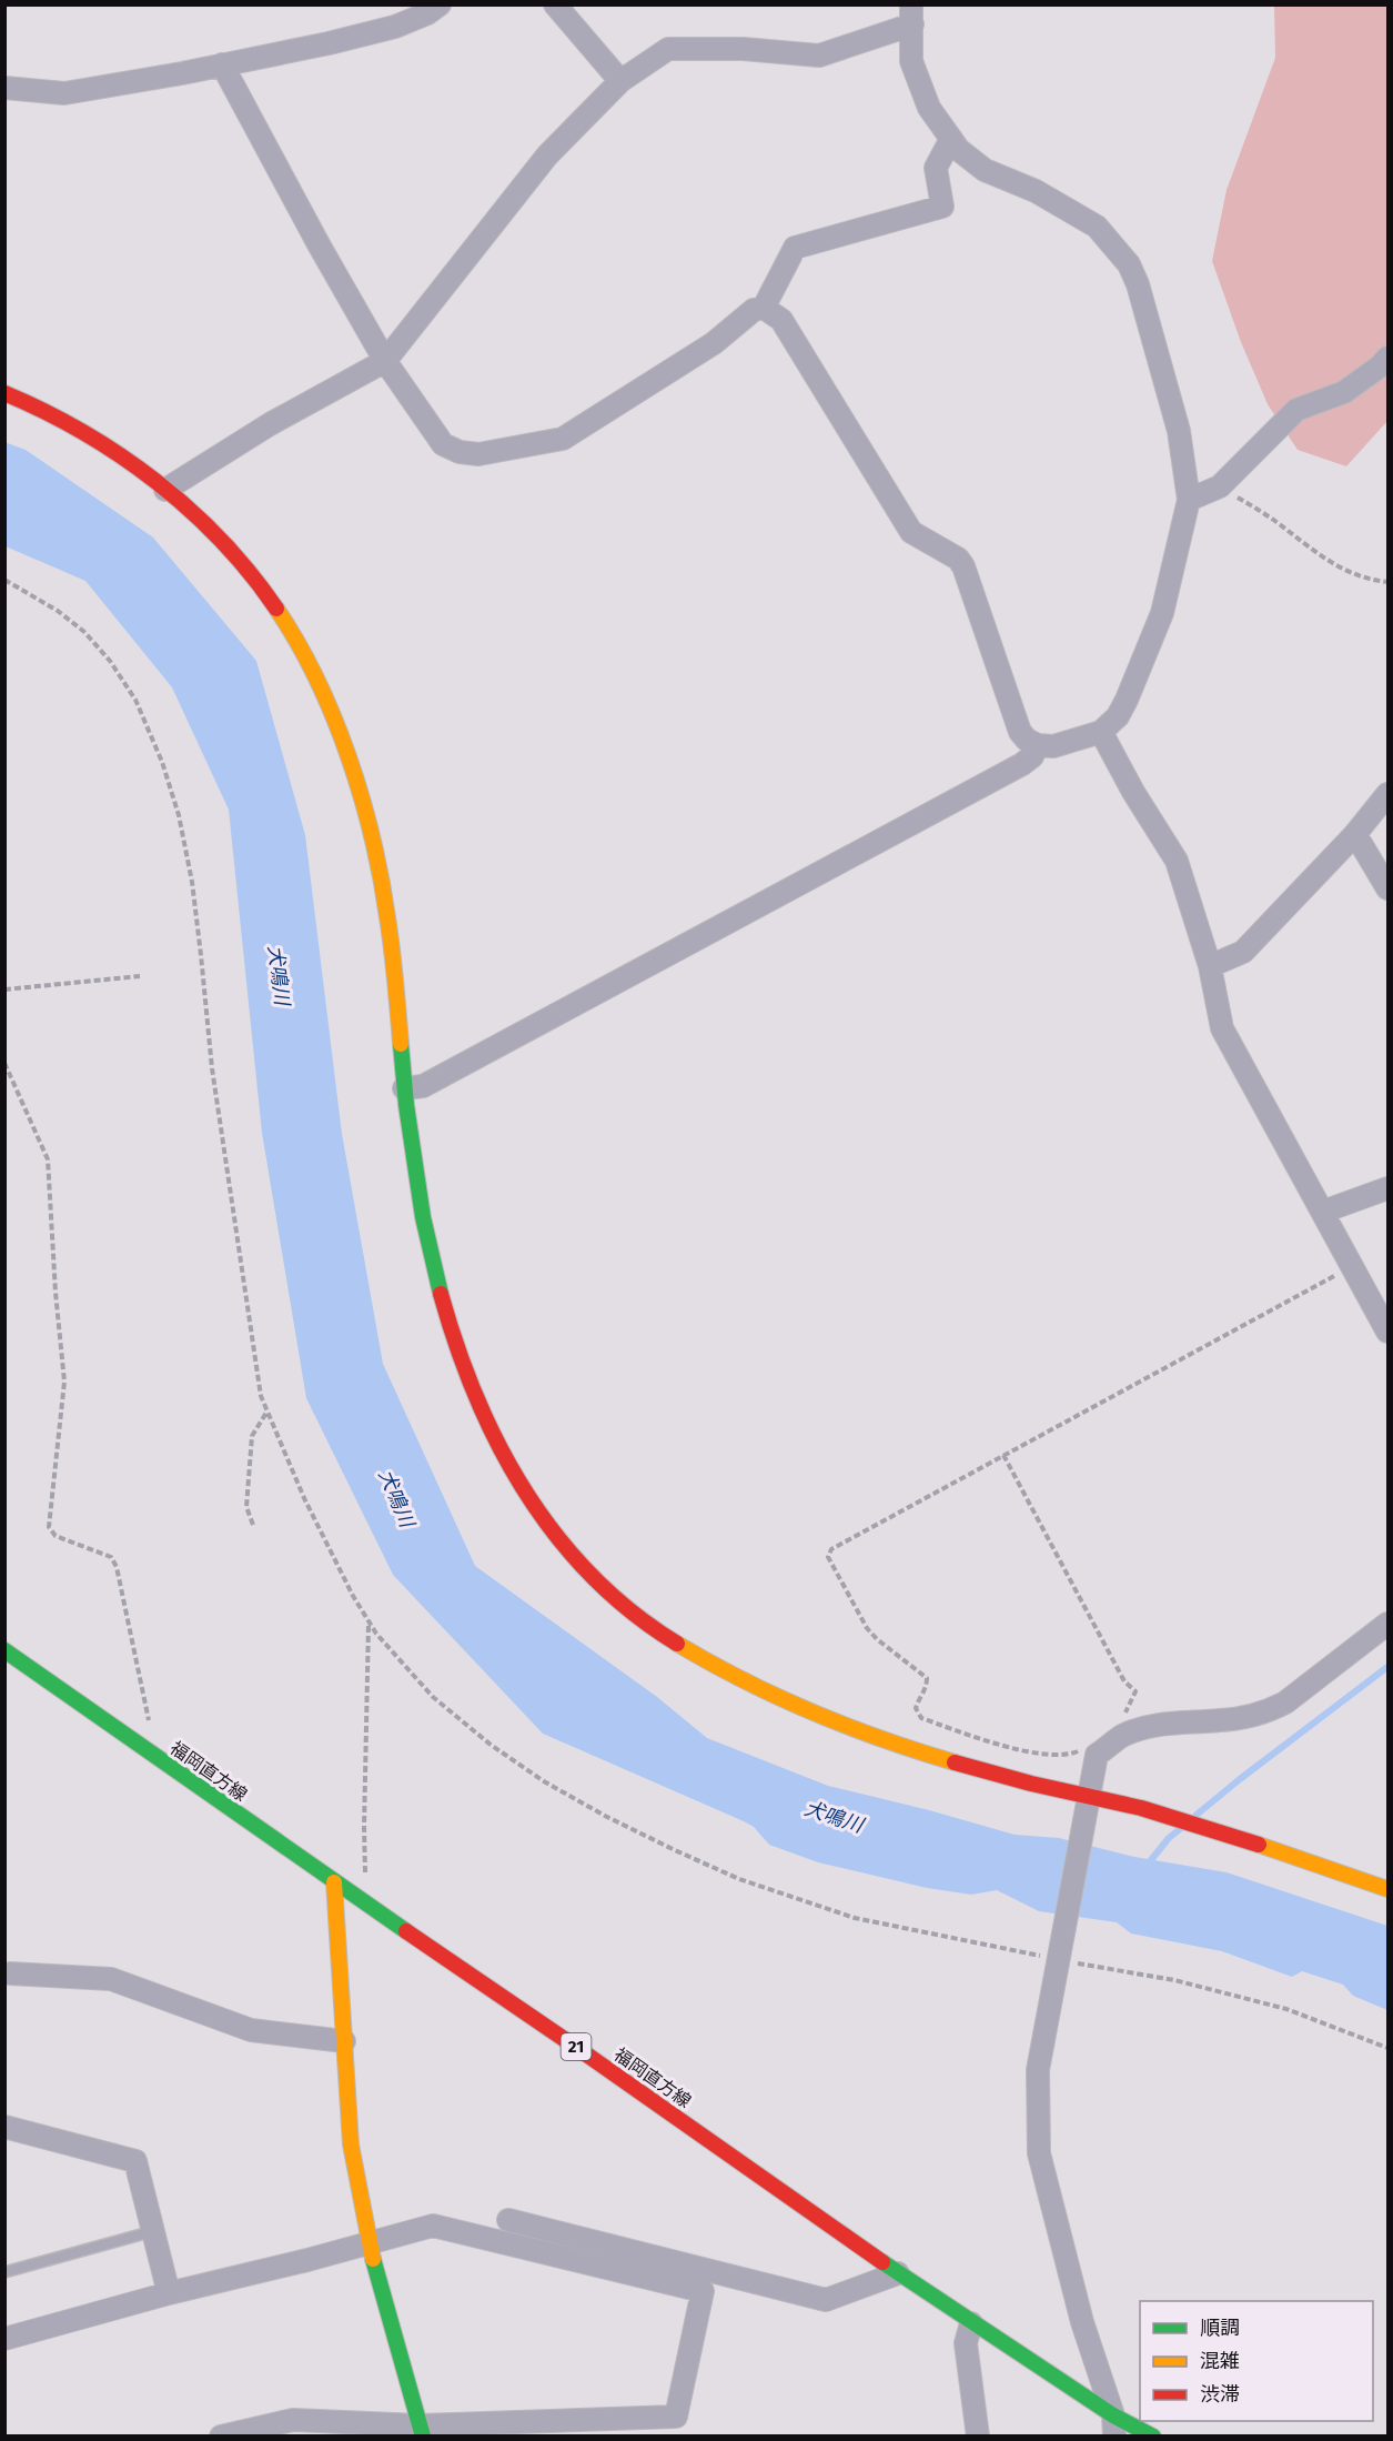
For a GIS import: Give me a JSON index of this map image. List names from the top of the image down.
{
  "streets": {
    "street": ["福岡直方線", "21"]
  },
  "water": ["犬鳴川"],
  "legend": ["順調", "混雑", "渋滞"]
}
